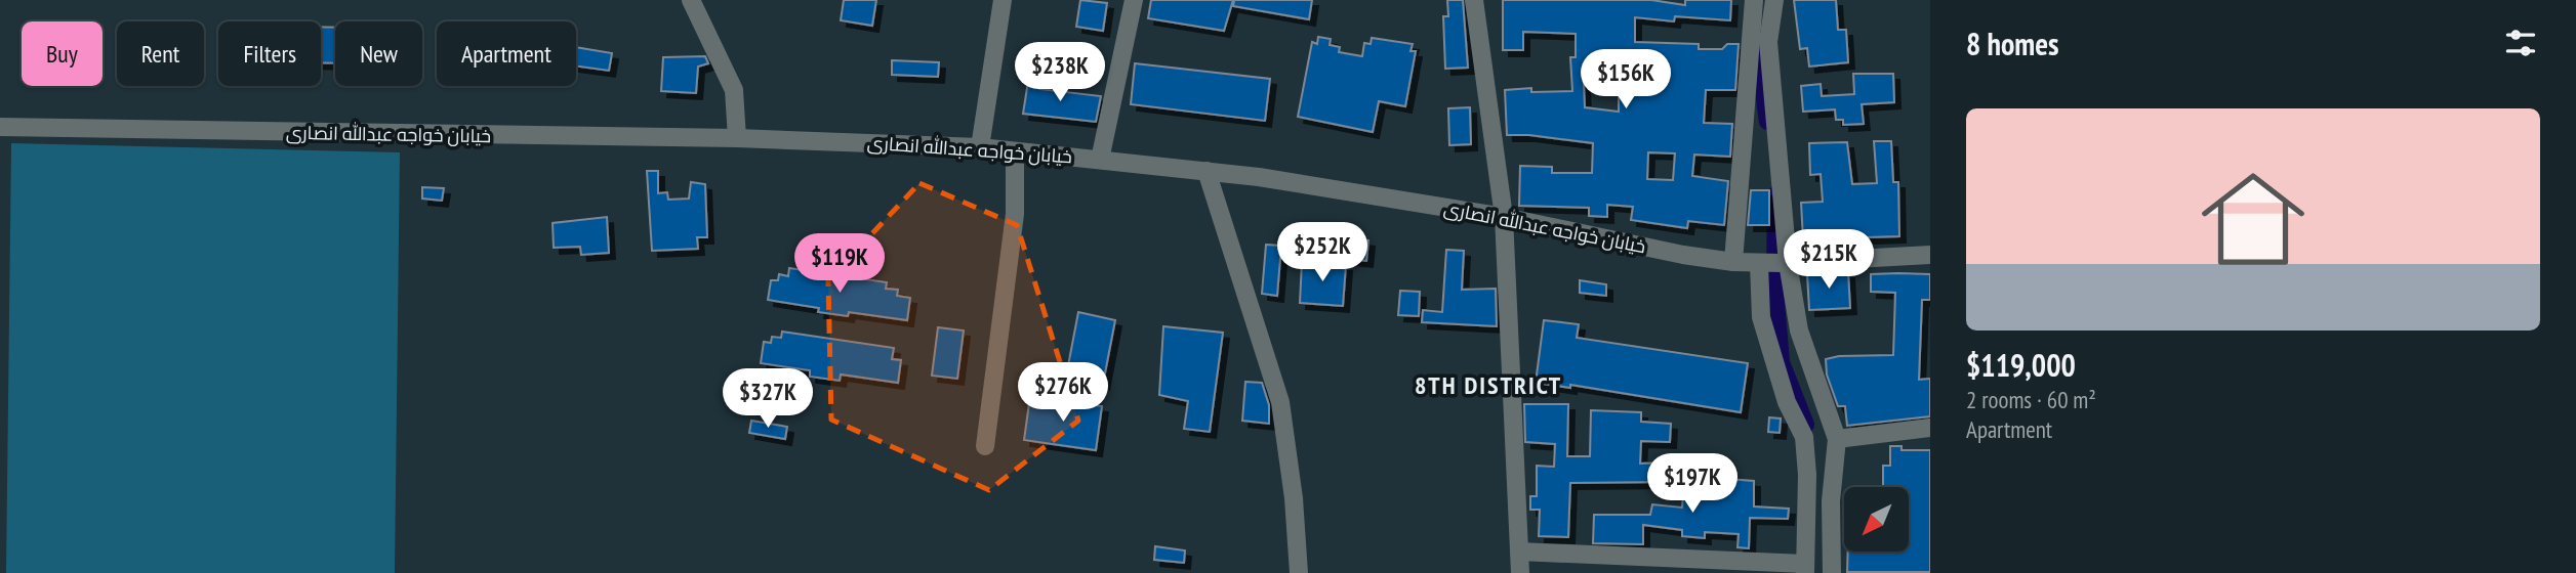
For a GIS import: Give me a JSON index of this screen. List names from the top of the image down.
{
  "streets": {
    "street": ["خیابان خواجه عبدالله انصاری"]
  },
  "districts": ["8TH DISTRICT"],
  "north": "bottom left",
  "page": {
    "heading": "8 homes",
    "chip": [
      "Buy",
      "Rent",
      "Filters",
      "New",
      "Apartment"
    ],
    "price": [
      "$238K",
      "$156K",
      "$252K",
      "$215K",
      "$119K",
      "$276K",
      "$327K",
      "$197K"
    ],
    "list": [
      {
        "name": "$119,000",
        "note": "2 rooms · 60 m² · Apartment"
      }
    ]
  }
}
